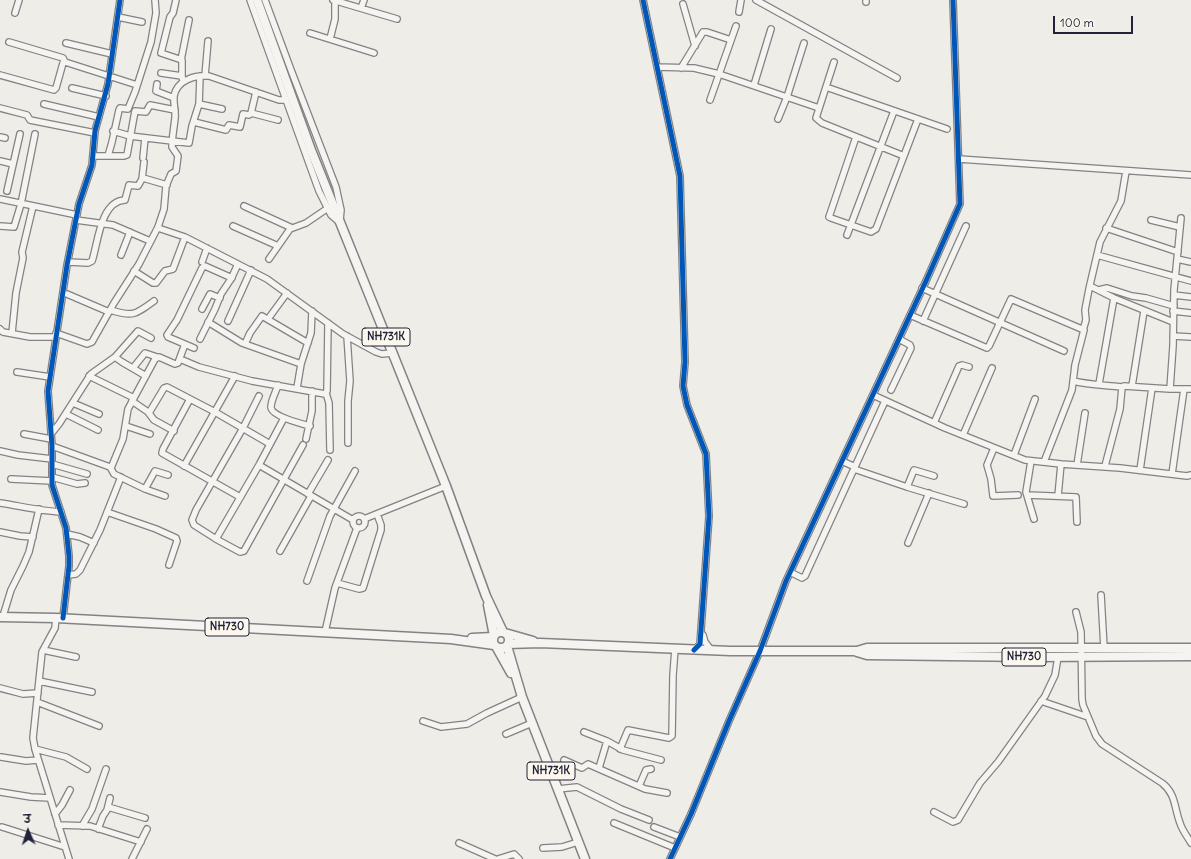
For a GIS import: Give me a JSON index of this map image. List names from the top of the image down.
{
  "streets": {
    "highway": ["NH731K", "NH730"]
  },
  "crossings": [
    ["NH731K", "NH730"]
  ],
  "scale_bar": "100 m",
  "north": "top"
}
